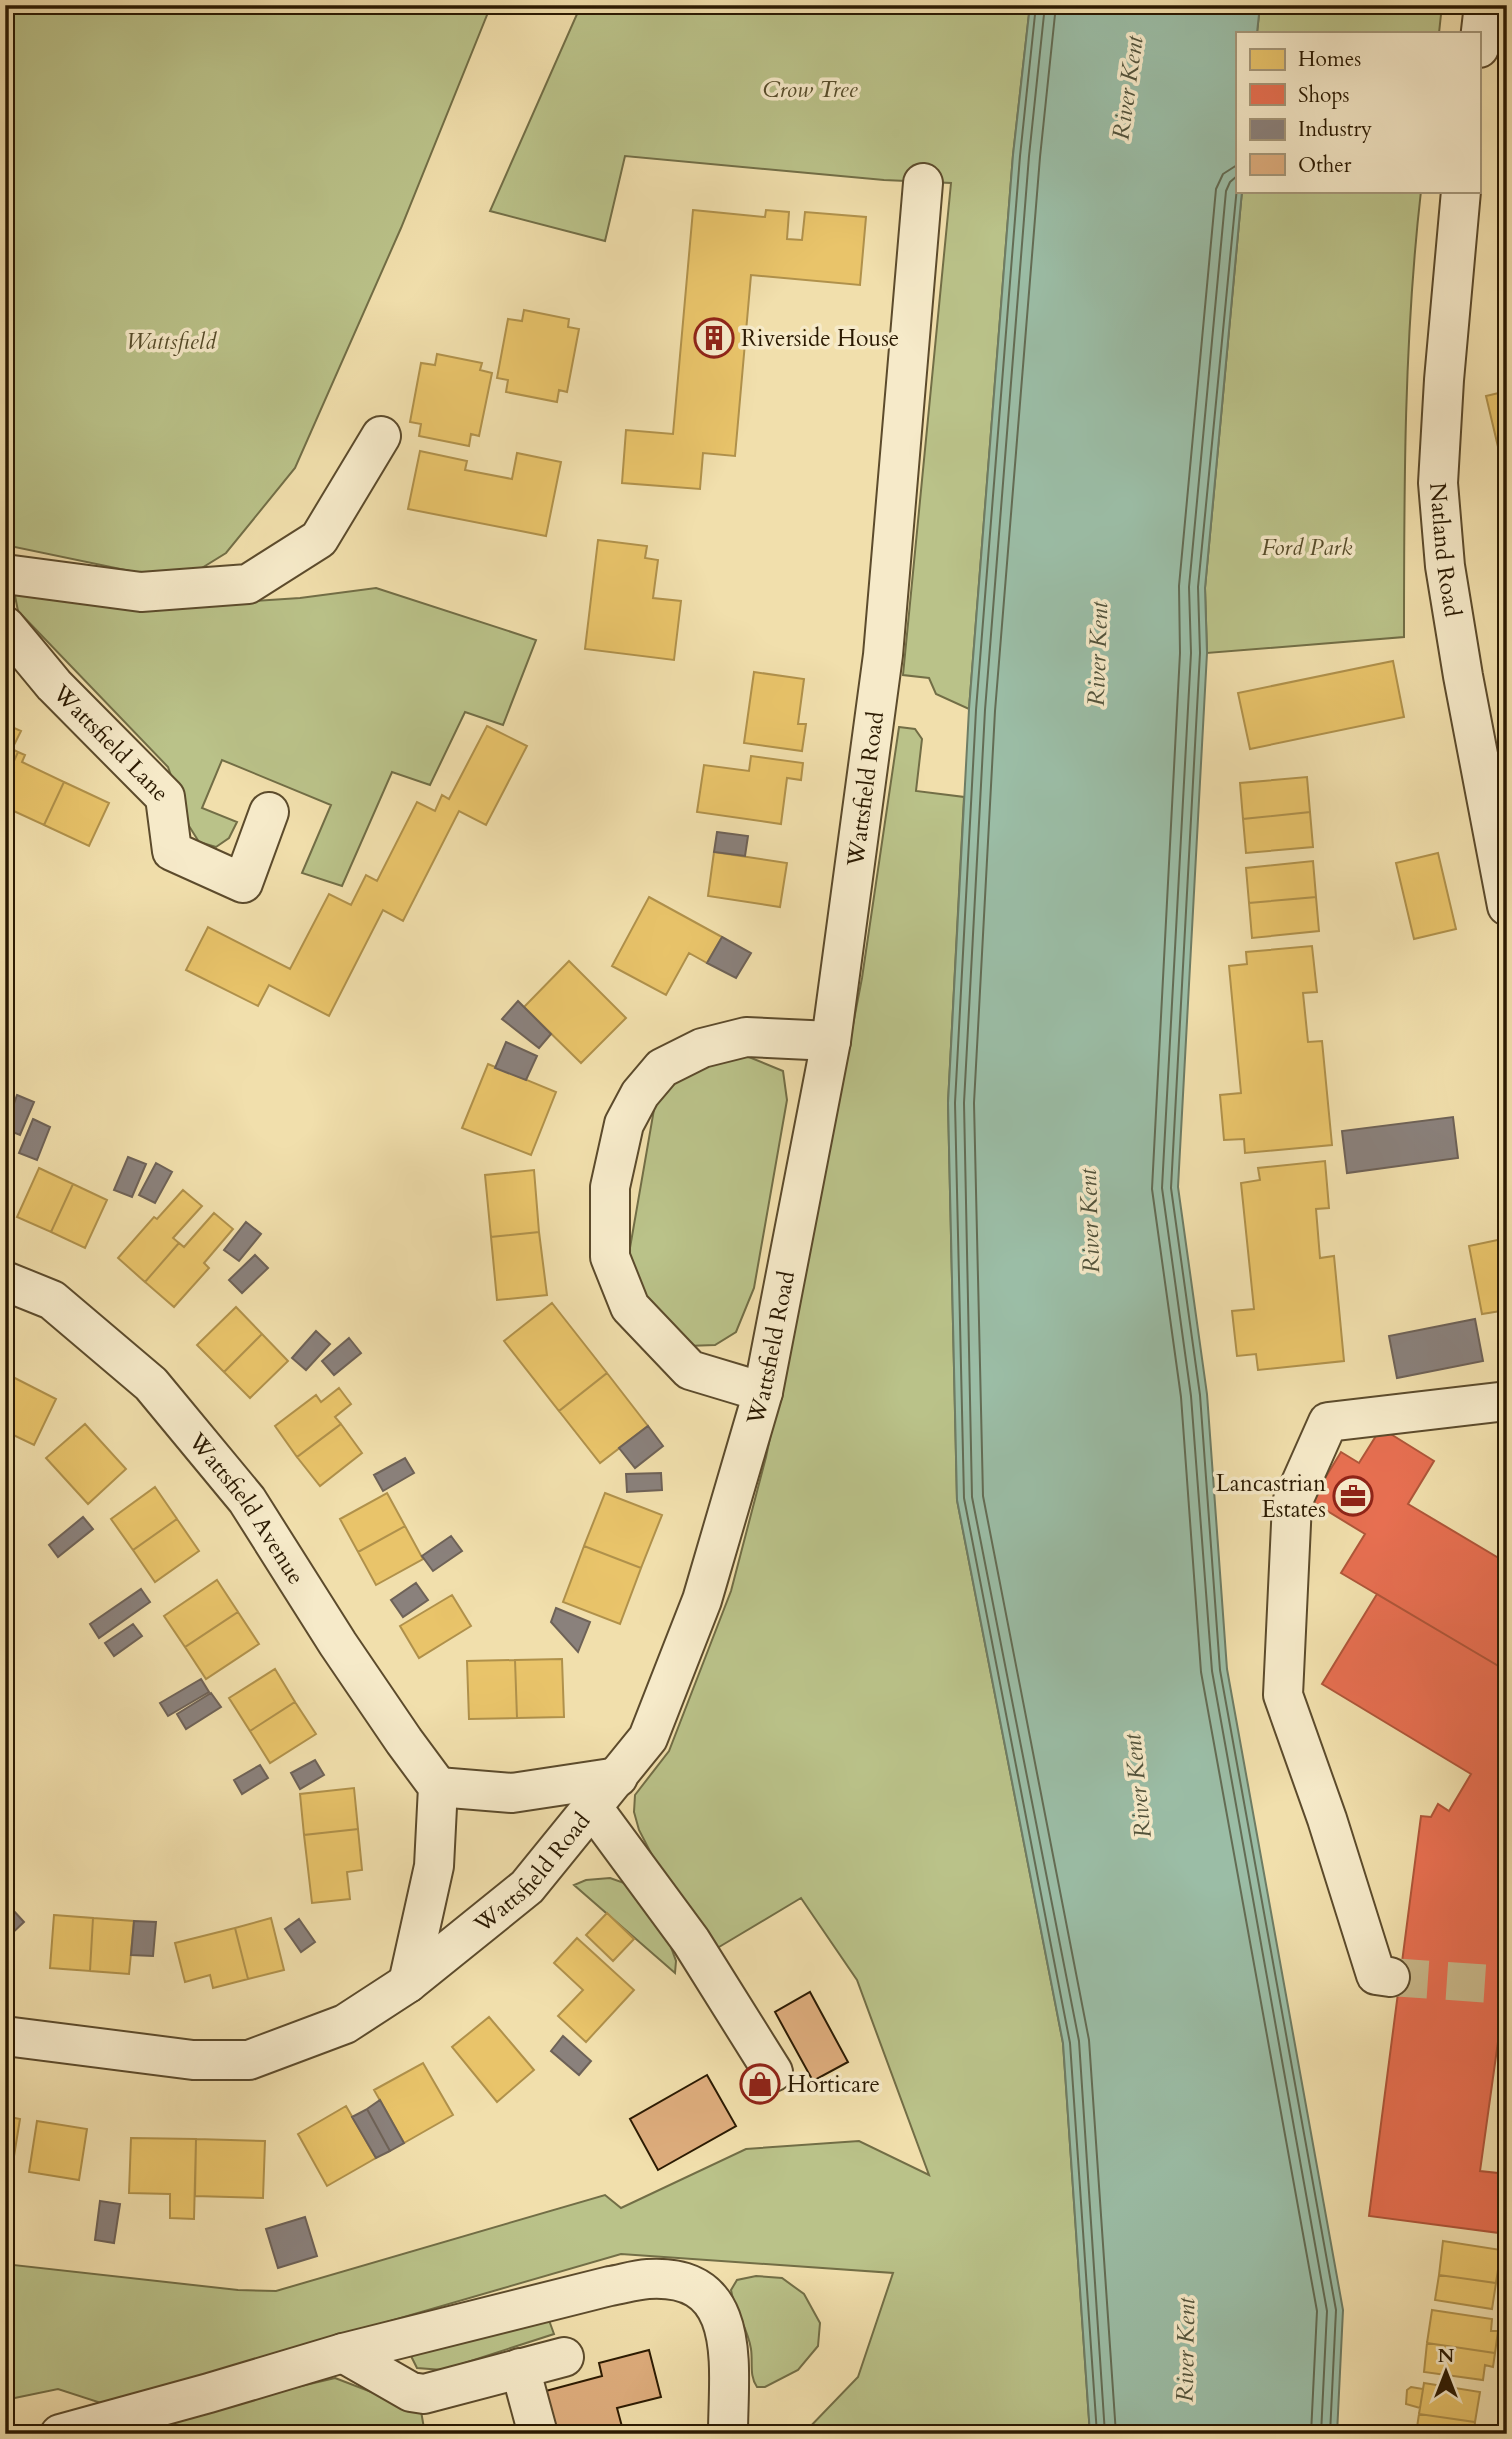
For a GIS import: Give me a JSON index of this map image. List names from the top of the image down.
{
  "streets": {
    "street": [
      "Natland Road",
      "Wattsfield Lane",
      "Wattsfield Road",
      "Wattsfield Avenue"
    ]
  },
  "water": ["River Kent"],
  "parks": ["Crow Tree", "Wattsfield", "Ford Park"],
  "places": {
    "building": ["Riverside House"],
    "office": ["Lancastrian Estates"],
    "shop": ["Horticare"]
  },
  "legend": [
    "Homes",
    "Shops",
    "Industry",
    "Other"
  ],
  "north": "top"
}
